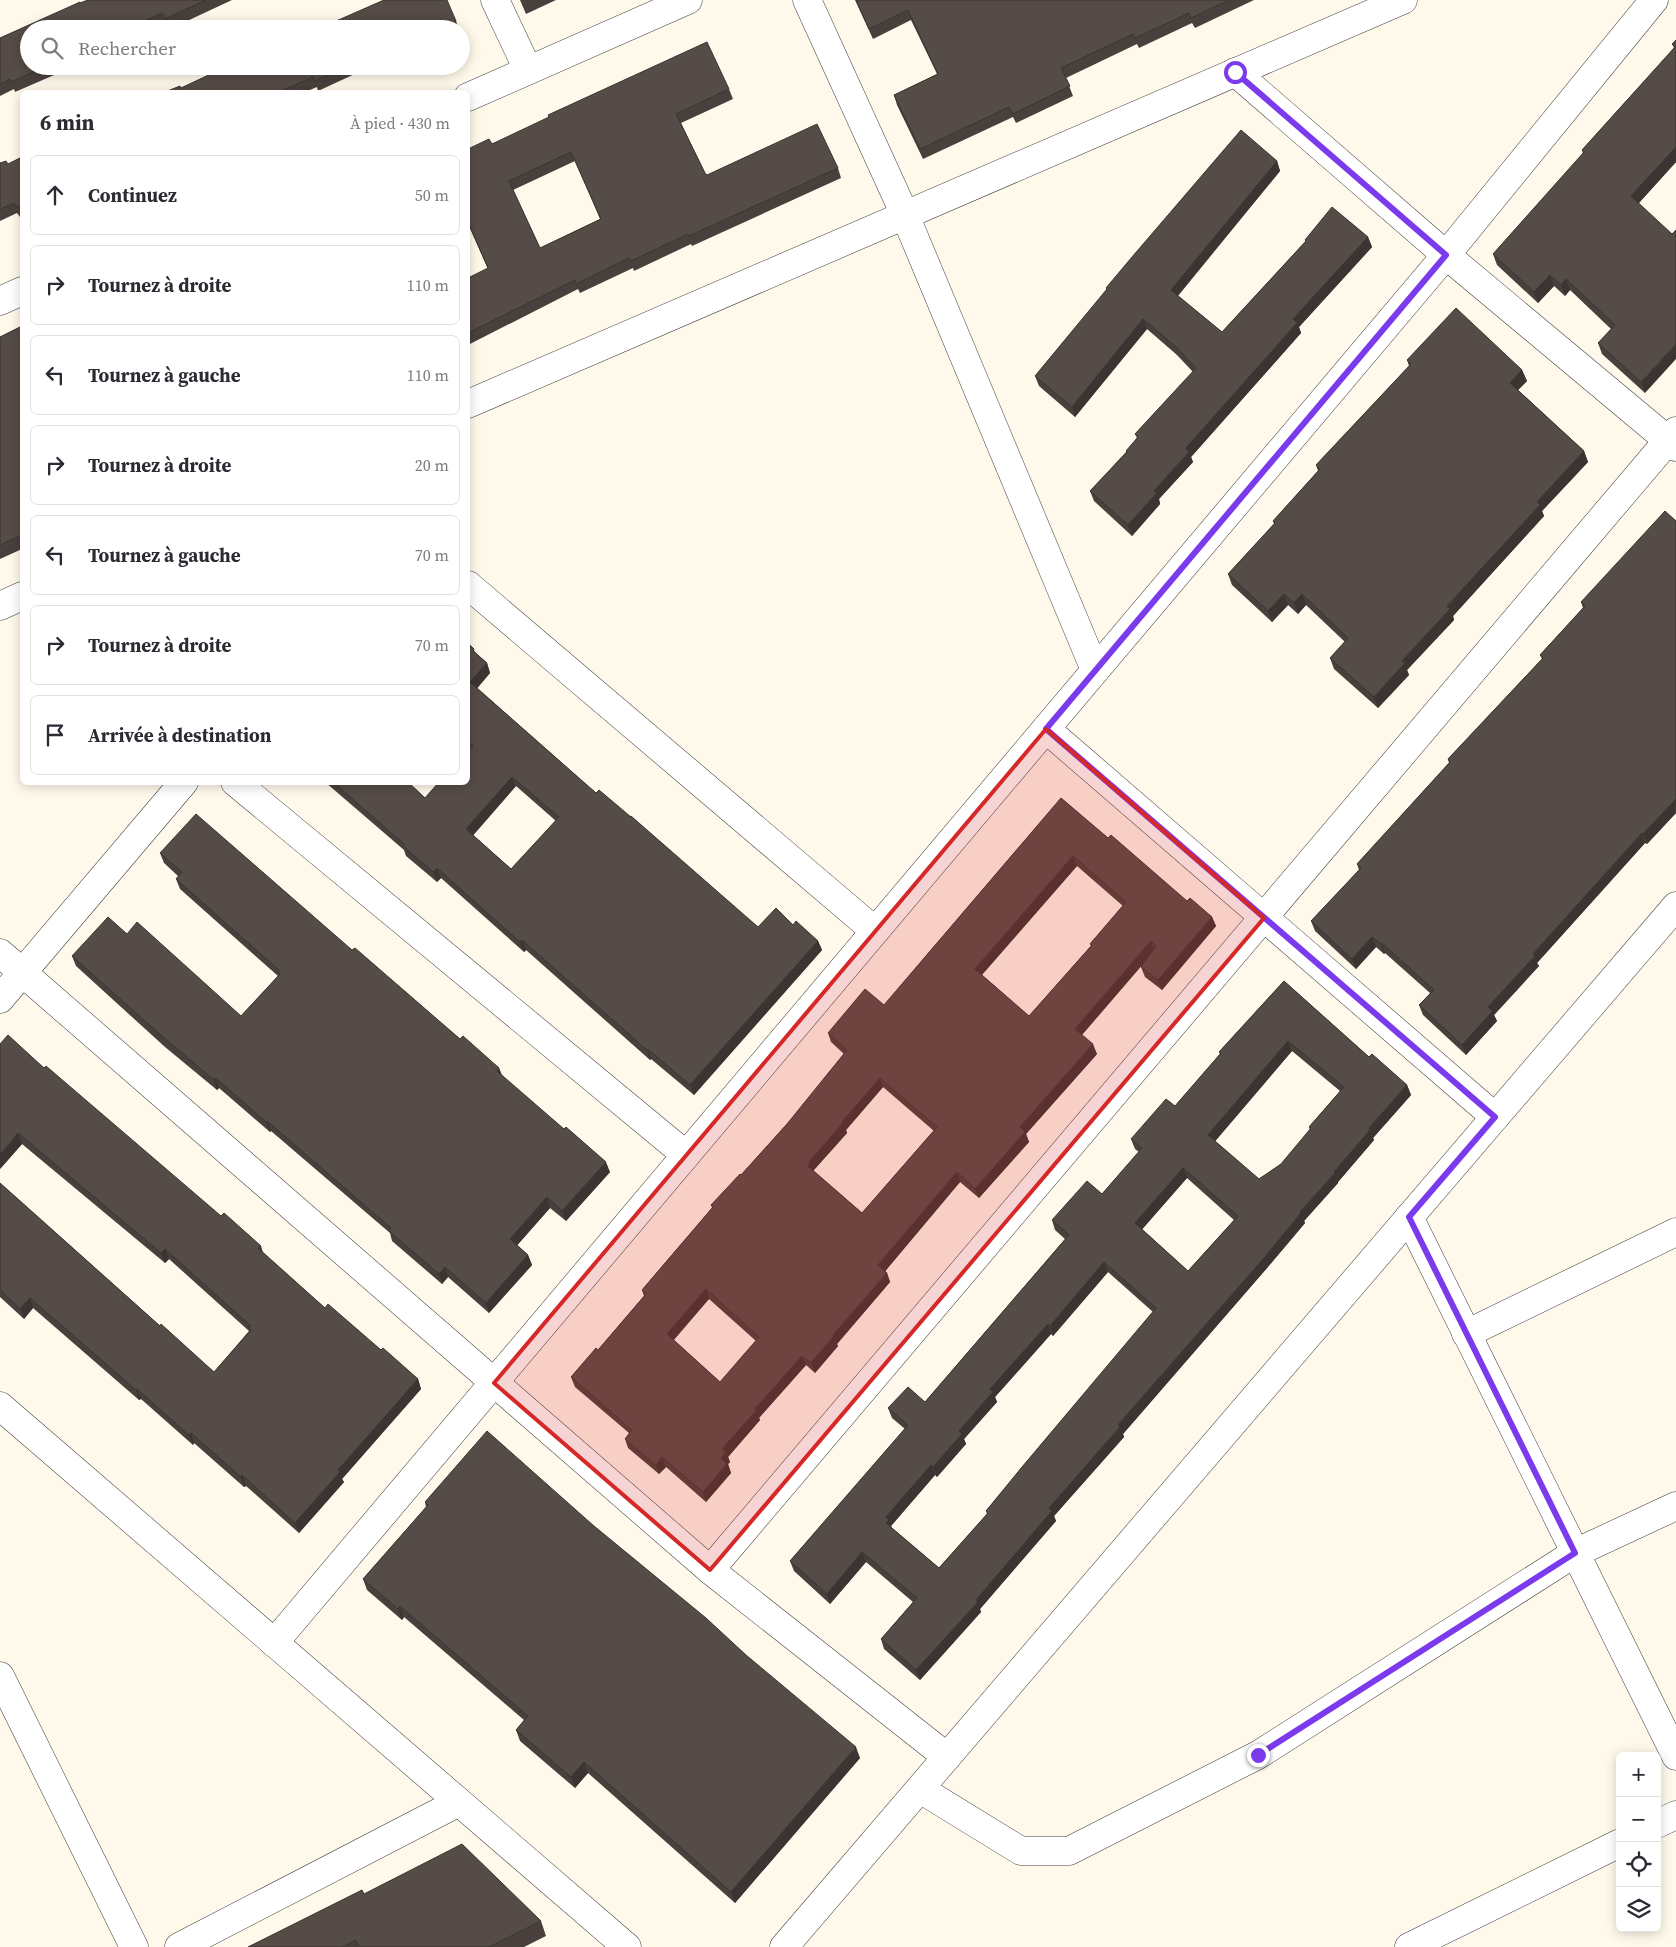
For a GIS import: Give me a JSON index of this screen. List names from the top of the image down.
{
  "page": {
    "search": "Rechercher",
    "heading": ["6 min", "À pied · 430 m"],
    "list": [
      ["Continuez", "50 m"],
      ["Tournez à droite", "110 m"],
      ["Tournez à gauche", "110 m"],
      ["Tournez à droite", "20 m"],
      ["Tournez à gauche", "70 m"],
      ["Tournez à droite", "70 m"],
      "Arrivée à destination"
    ],
    "map_buttons": ["+", "−"]
  }
}
